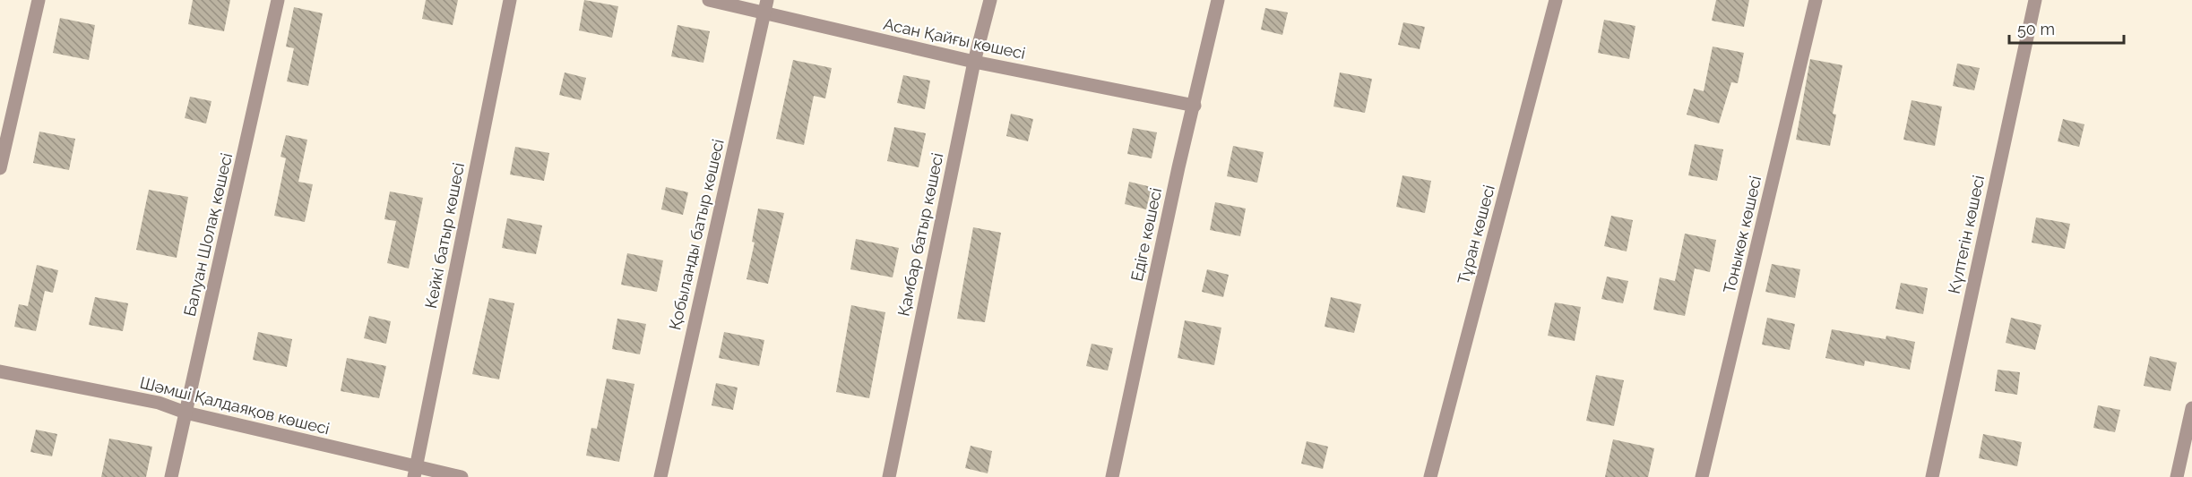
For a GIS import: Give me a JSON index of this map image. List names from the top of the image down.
{
  "streets": {
    "street": [
      "Асан Қайғы көшесі",
      "Балуан Шолақ көшесі",
      "Қобыланды батыр көшесі",
      "Қамбар батыр көшесі",
      "Едіге көшесі",
      "Тұран көшесі",
      "Тоныкөк көшесі",
      "Күлтегін көшесі",
      "Кейкі батыр көшесі",
      "Шәмші Қалдаяқов көшесі"
    ]
  },
  "crossings": [
    ["Асан Қайғы көшесі", "Қобыланды батыр көшесі"],
    ["Асан Қайғы көшесі", "Қамбар батыр көшесі"],
    ["Асан Қайғы көшесі", "Едіге көшесі"],
    ["Балуан Шолақ көшесі", "Шәмші Қалдаяқов көшесі"],
    ["Кейкі батыр көшесі", "Шәмші Қалдаяқов көшесі"]
  ],
  "scale_bar": "50 m"
}
